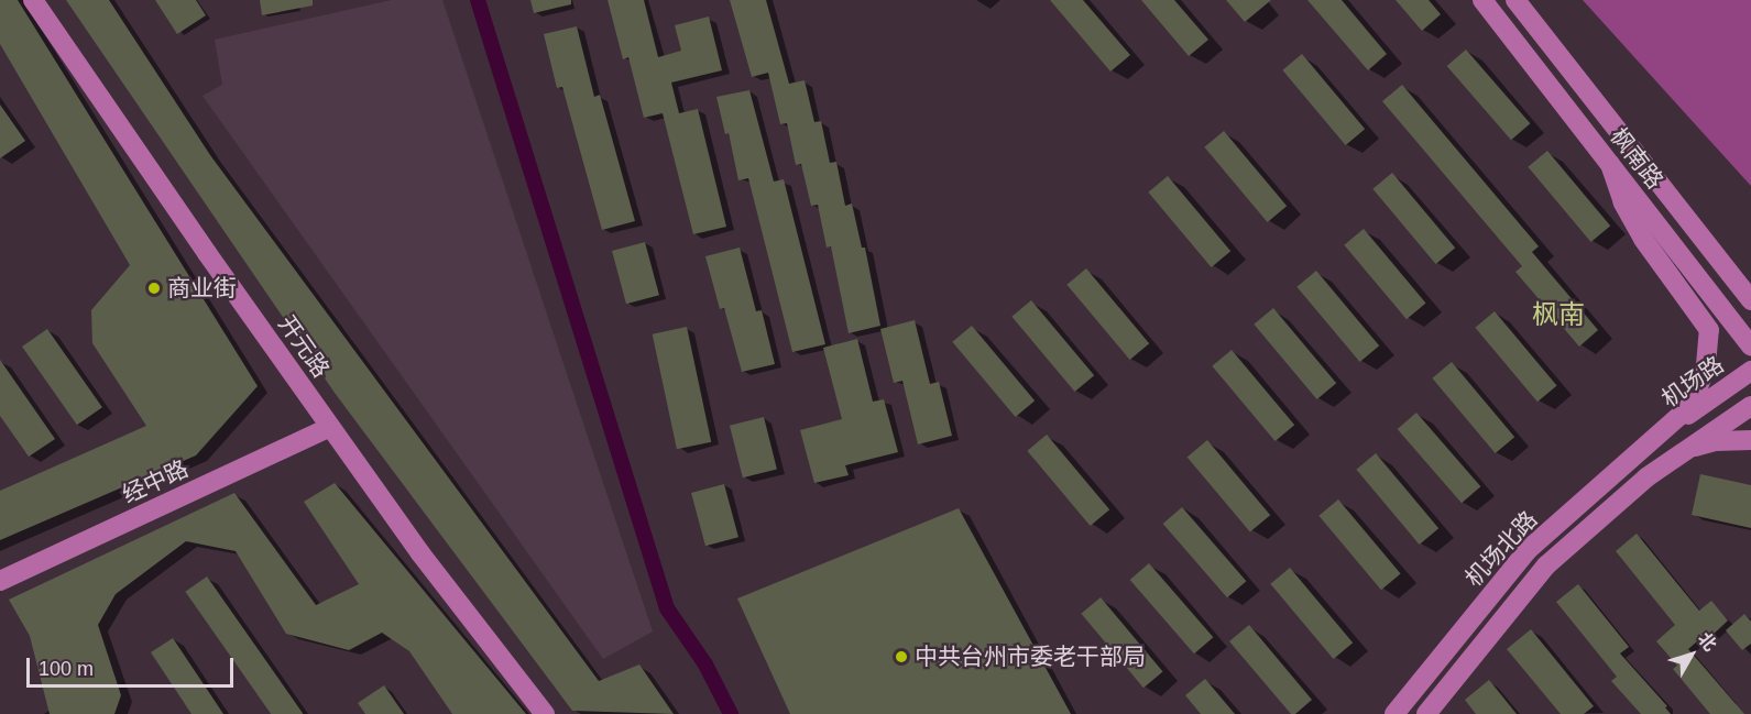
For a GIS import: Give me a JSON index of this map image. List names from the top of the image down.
{
  "streets": {
    "main road": [
      "枫南路",
      "开元路",
      "机场路",
      "经中路",
      "机场北路"
    ]
  },
  "crossings": [
    ["开元路", "经中路"],
    ["机场路", "机场北路"]
  ],
  "districts": ["枫南"],
  "places": ["商业街", "中共台州市委老干部局"],
  "scale_bar": "100 m",
  "north": "top right"
}
